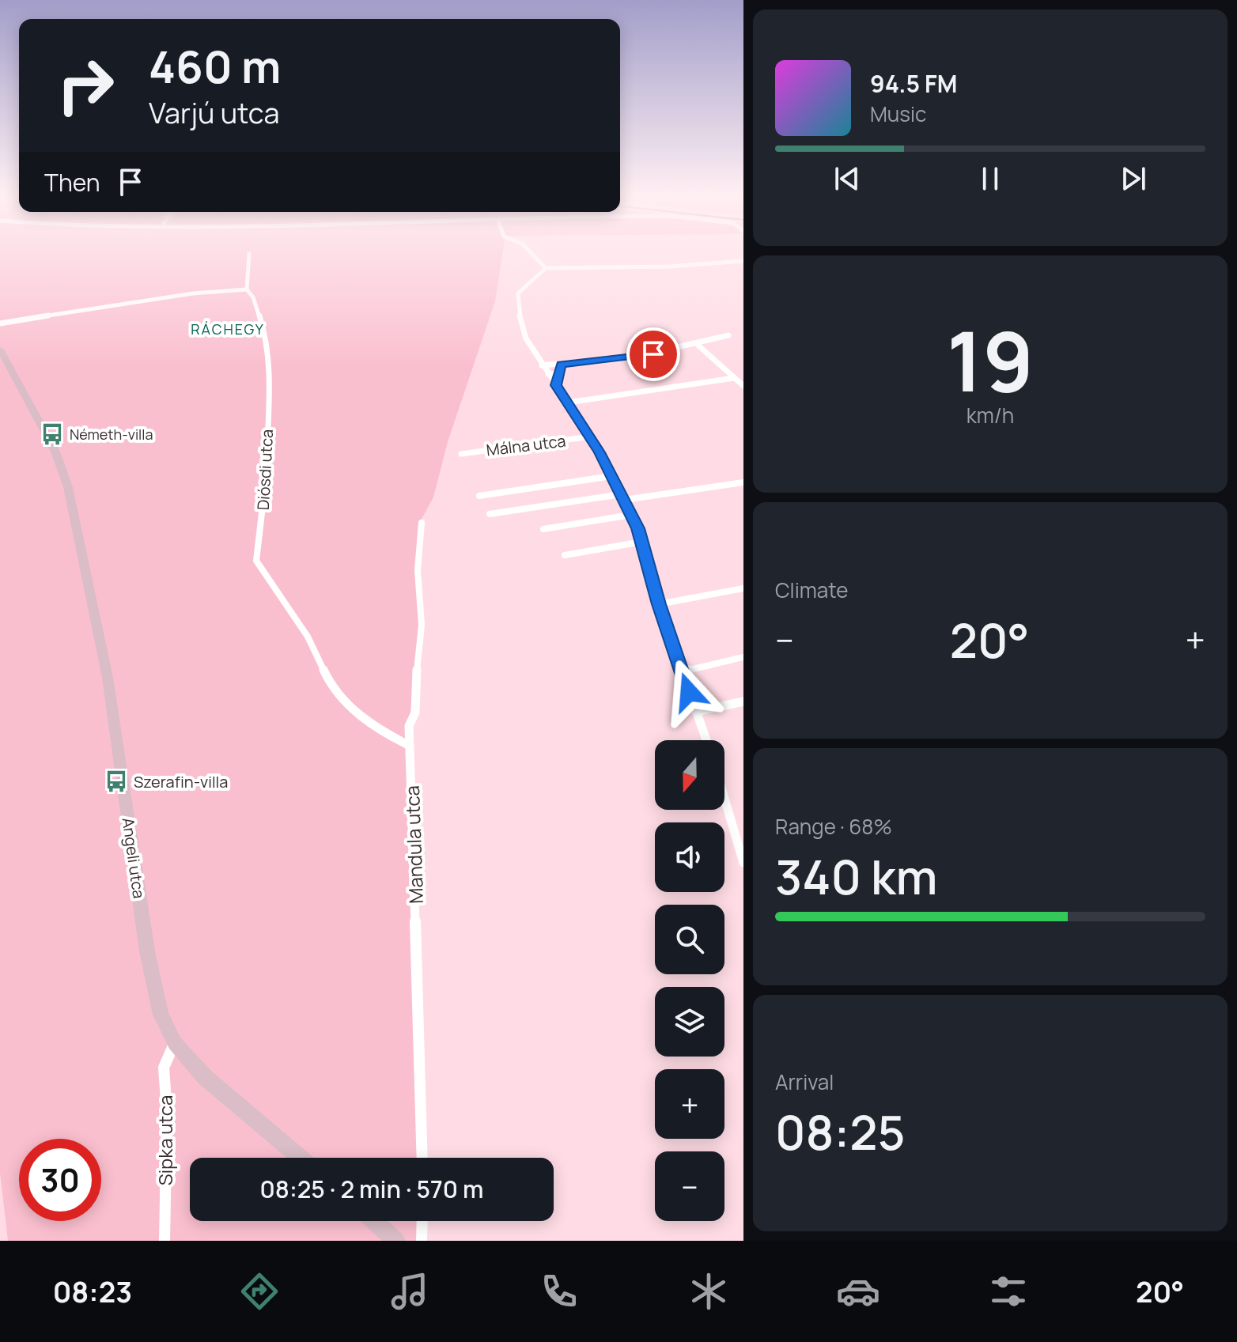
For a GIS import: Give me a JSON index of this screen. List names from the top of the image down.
{
  "streets": {
    "street": [
      "Málna utca",
      "Diósdi utca",
      "Mandula utca",
      "Angeli utca",
      "Sipka utca"
    ]
  },
  "crossings": [
    ["Diósdi utca", "Mandula utca"],
    ["Angeli utca", "Sipka utca"]
  ],
  "districts": ["RÁCHEGY"],
  "places": {
    "bus stop": ["Németh-villa", "Szerafin-villa"]
  },
  "north": "bottom",
  "page": {
    "turn": ["460 m", "Varjú utca"],
    "song": ["94.5 FM", "Music"],
    "then": "Then",
    "tile": [
      ["19", "km/h"],
      "Climate",
      ["Range · 68%", "340 km"],
      ["Arrival", "08:25"]
    ],
    "heat": ["−", "20°", "+"],
    "map_buttons": ["+", "−"],
    "limit": "30",
    "trip": "08:25 · 2 min · 570 m",
    "tabs": ["08:23", "20°"]
  }
}
